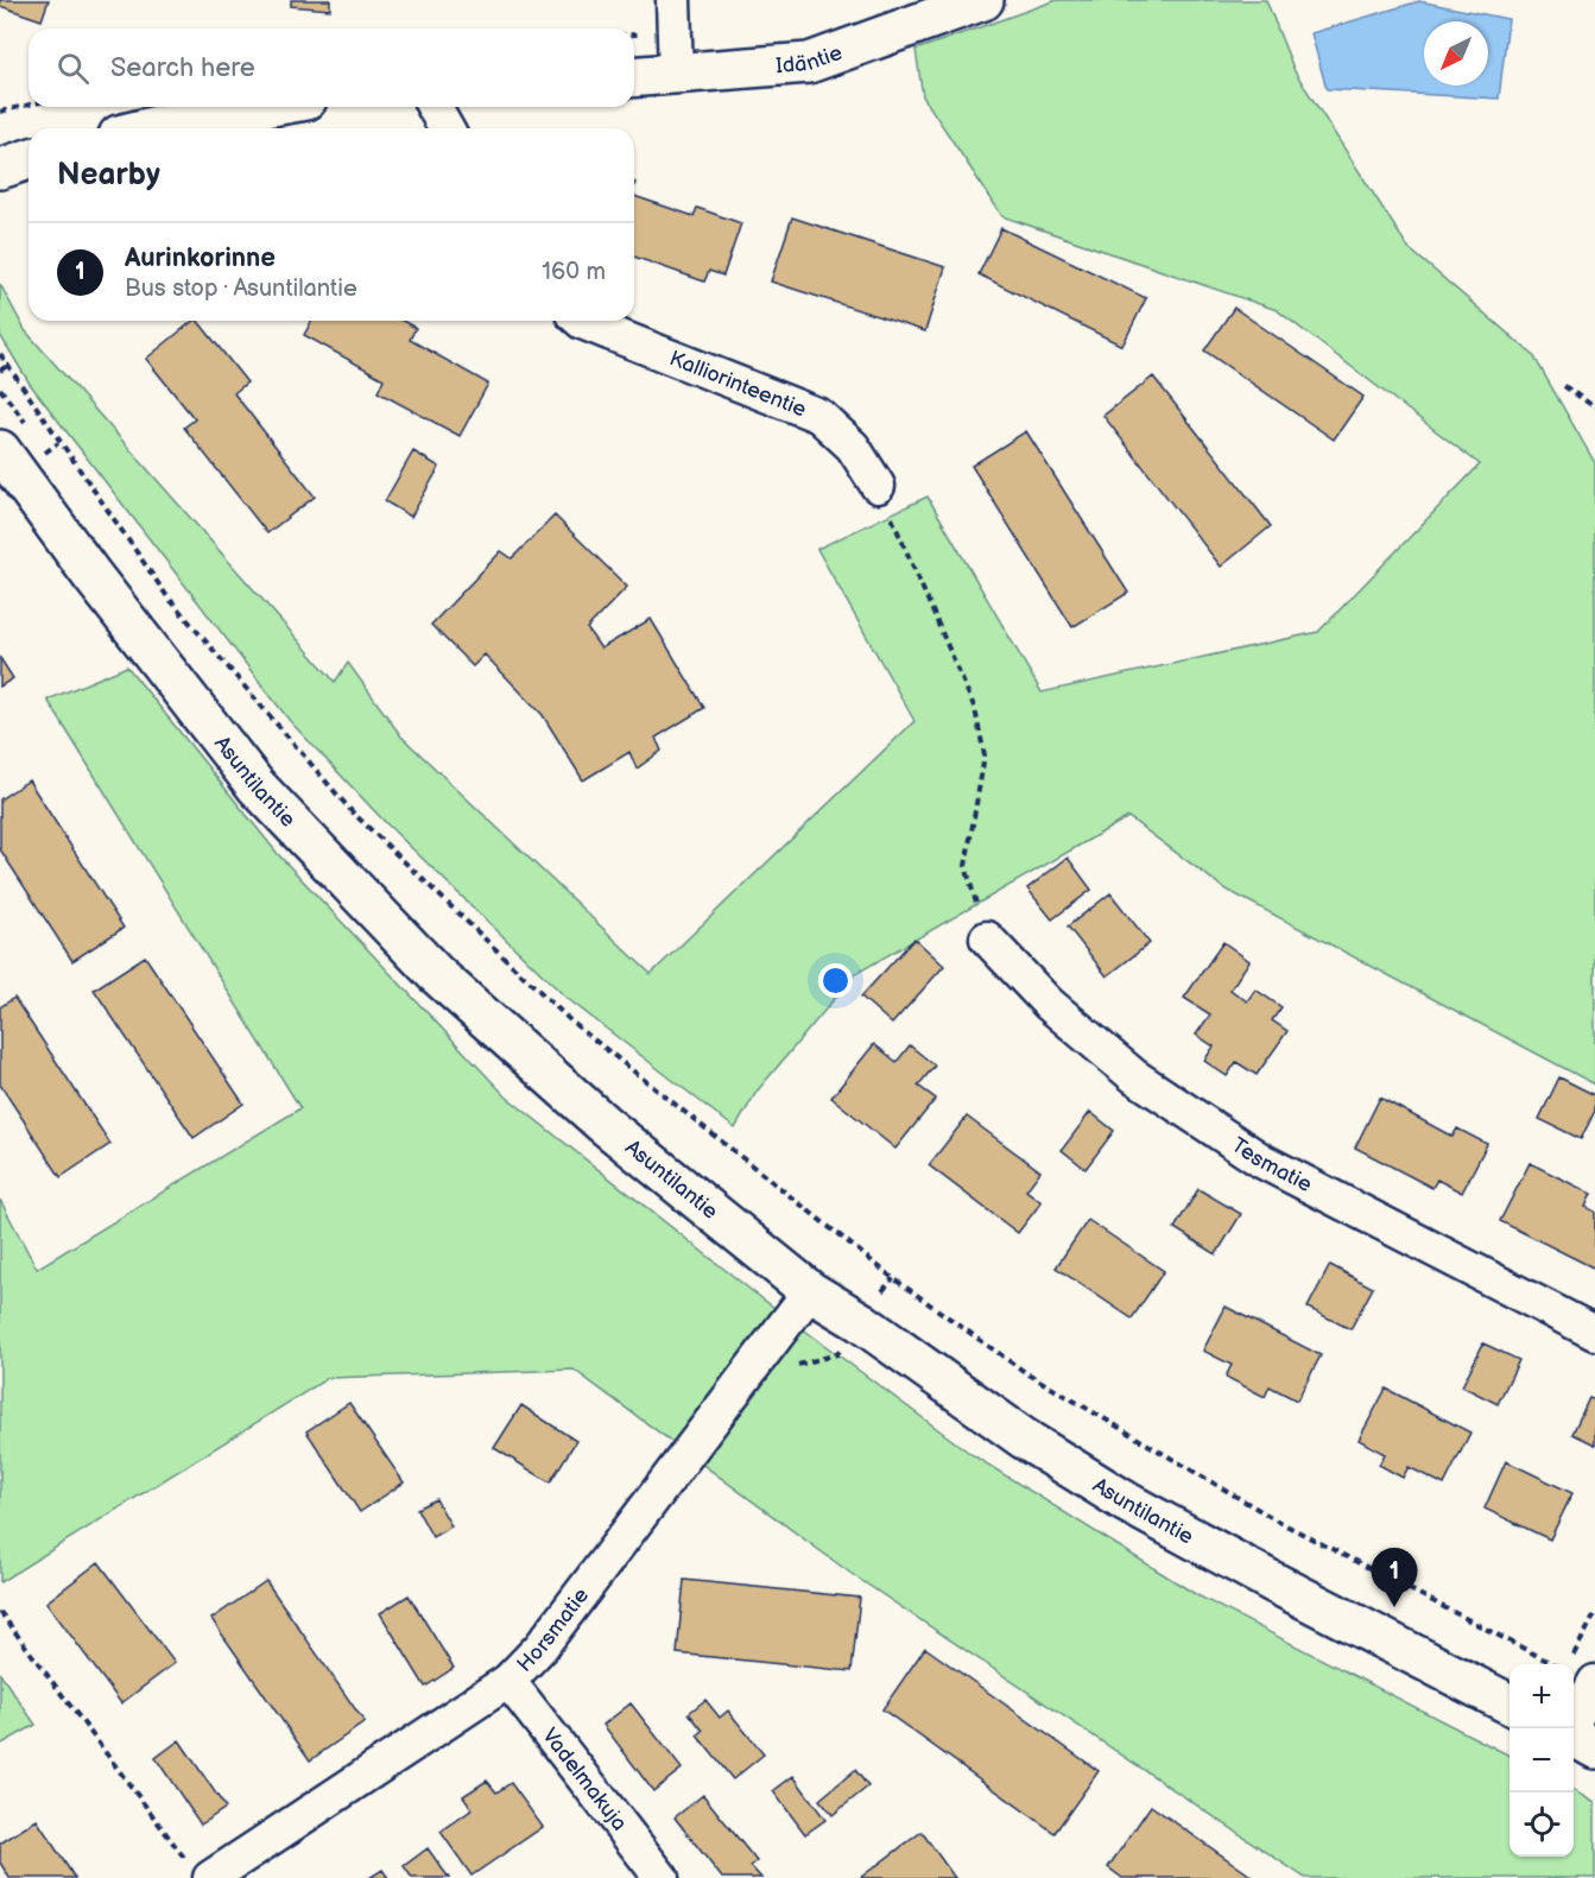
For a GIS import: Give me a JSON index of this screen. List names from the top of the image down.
{
  "streets": {
    "street": [
      "Idäntie",
      "Kalliorinteentie",
      "Asuntilantie",
      "Tesmatie",
      "Horsmatie",
      "Vadelmakuja"
    ]
  },
  "crossings": [
    ["Asuntilantie", "Horsmatie"],
    ["Horsmatie", "Vadelmakuja"]
  ],
  "north": "bottom left",
  "page": {
    "search": "Search here",
    "heading": "Nearby",
    "list": [
      {
        "mark": "1",
        "name": "Aurinkorinne",
        "note": "Bus stop · Asuntilantie",
        "value": "160 m"
      }
    ],
    "pins": "1",
    "map_buttons": ["+", "−"]
  }
}
